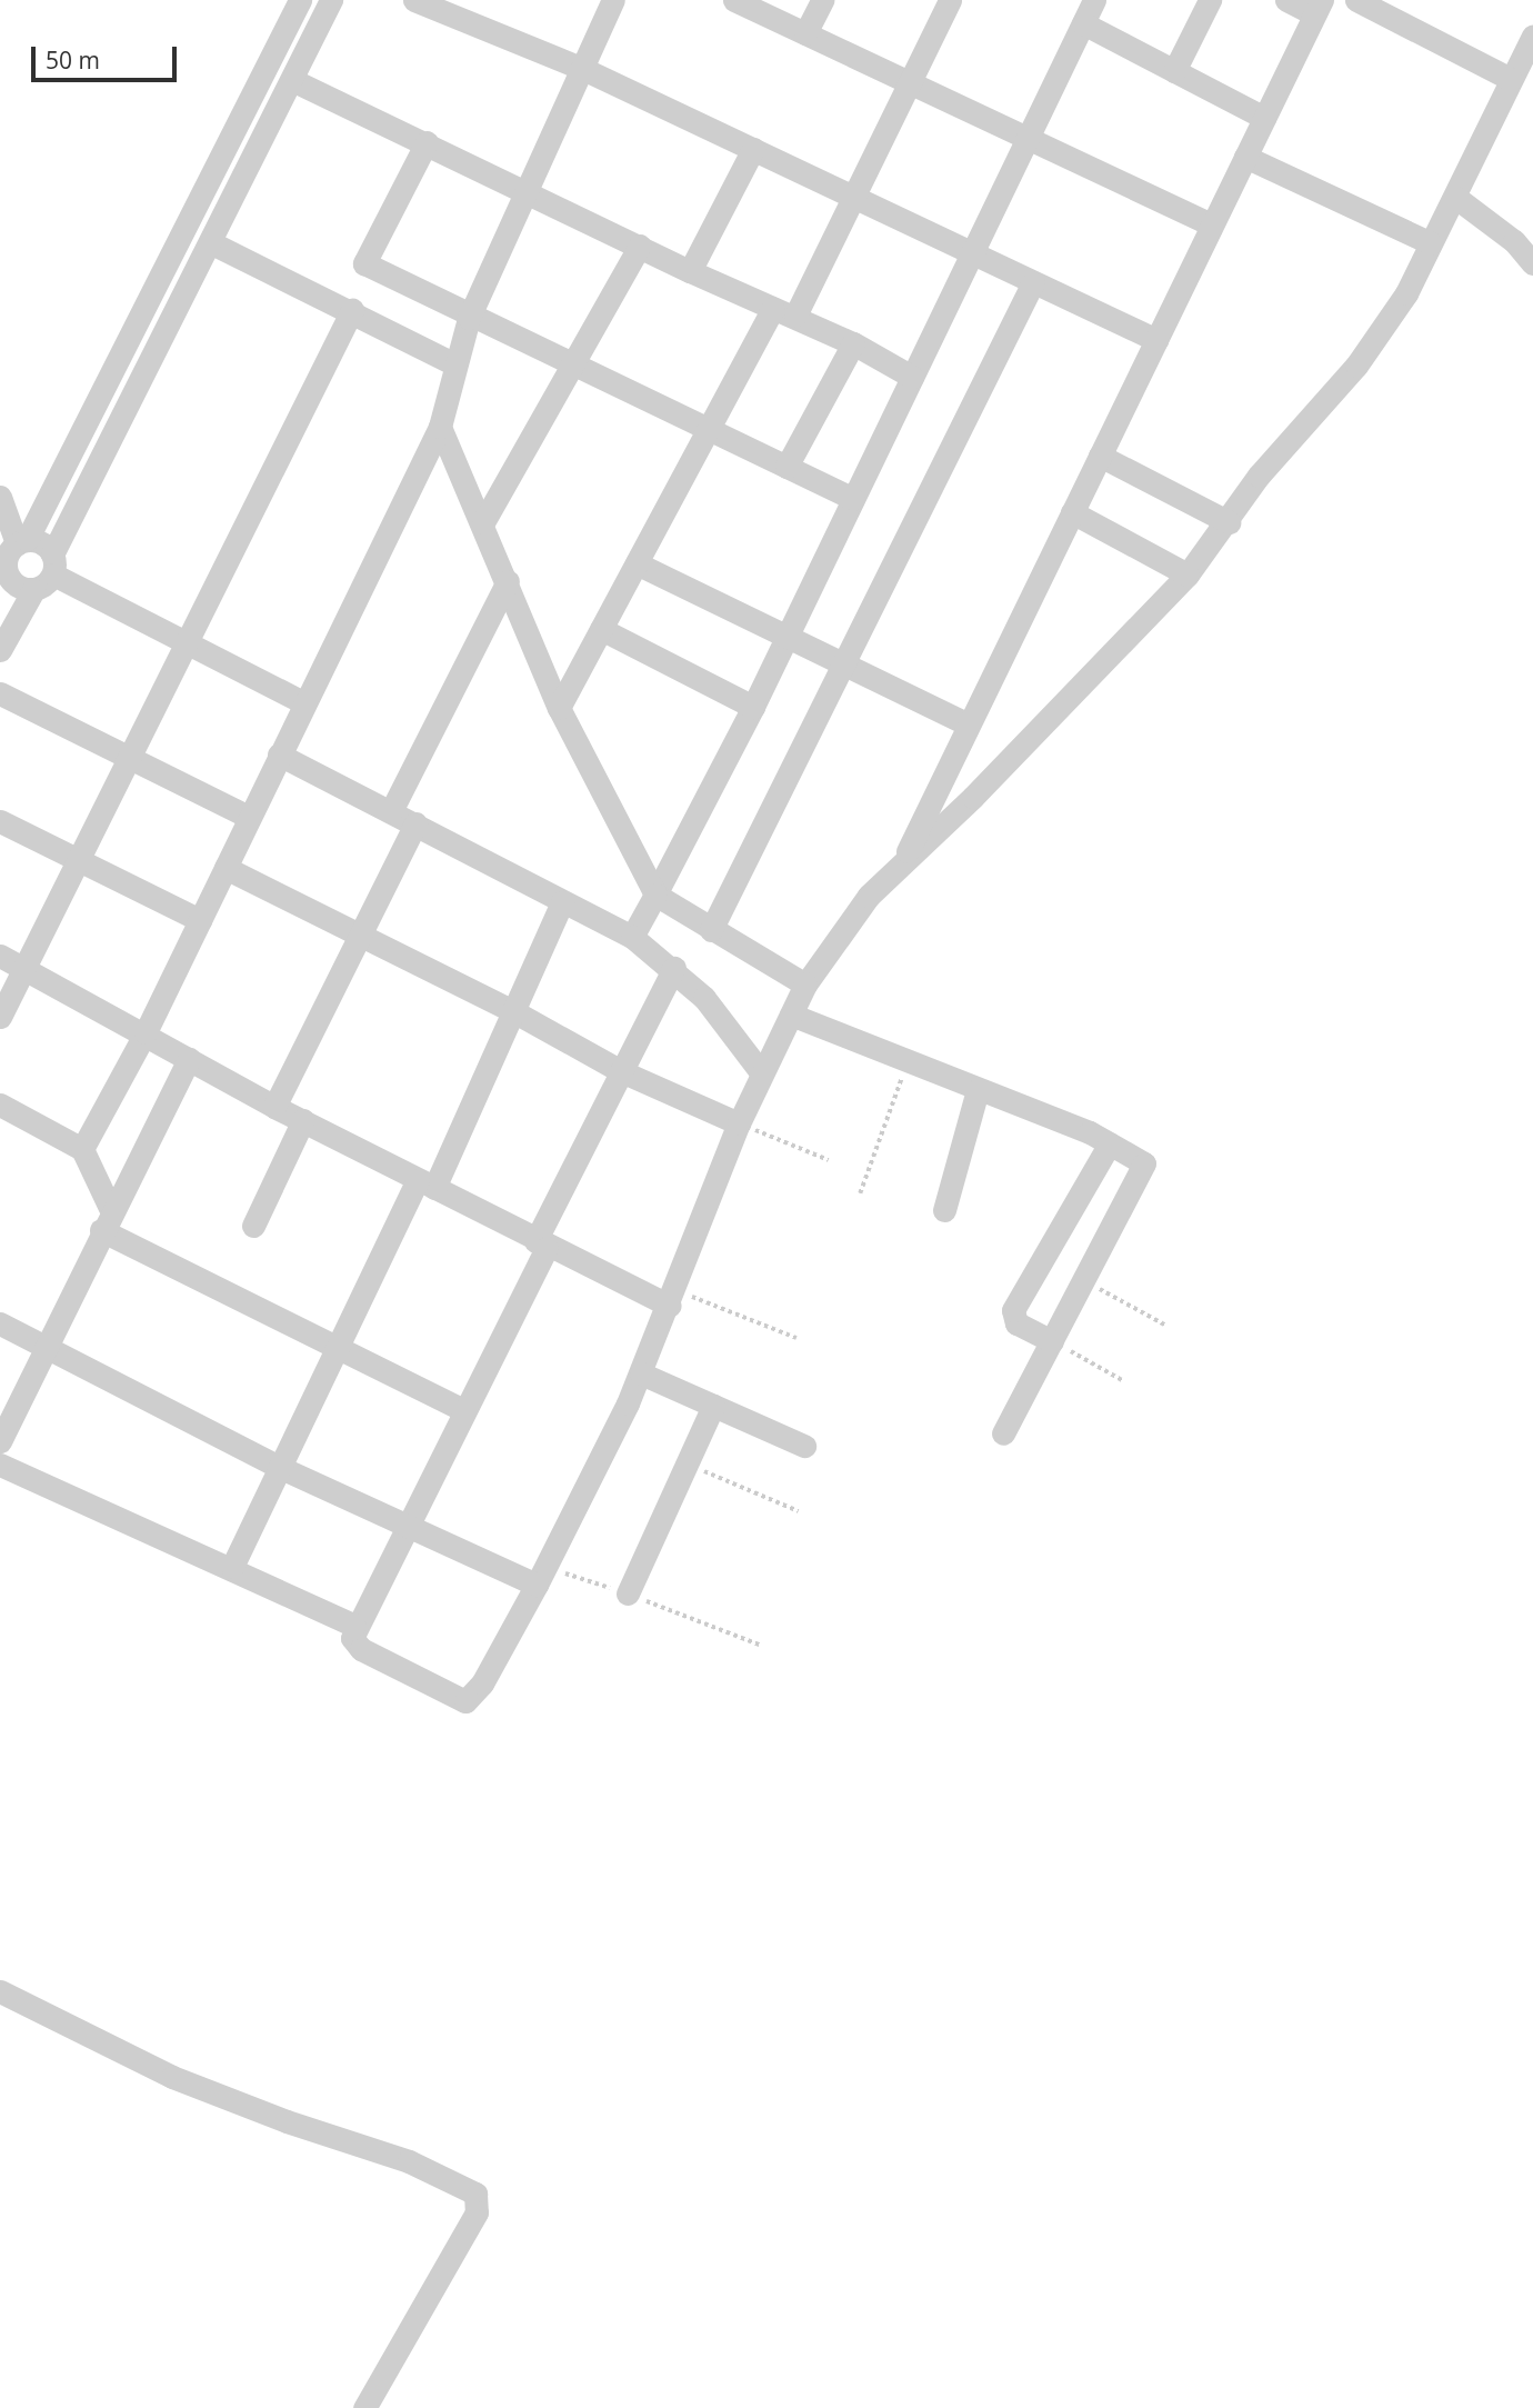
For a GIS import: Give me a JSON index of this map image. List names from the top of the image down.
{
  "scale_bar": "50 m"
}
